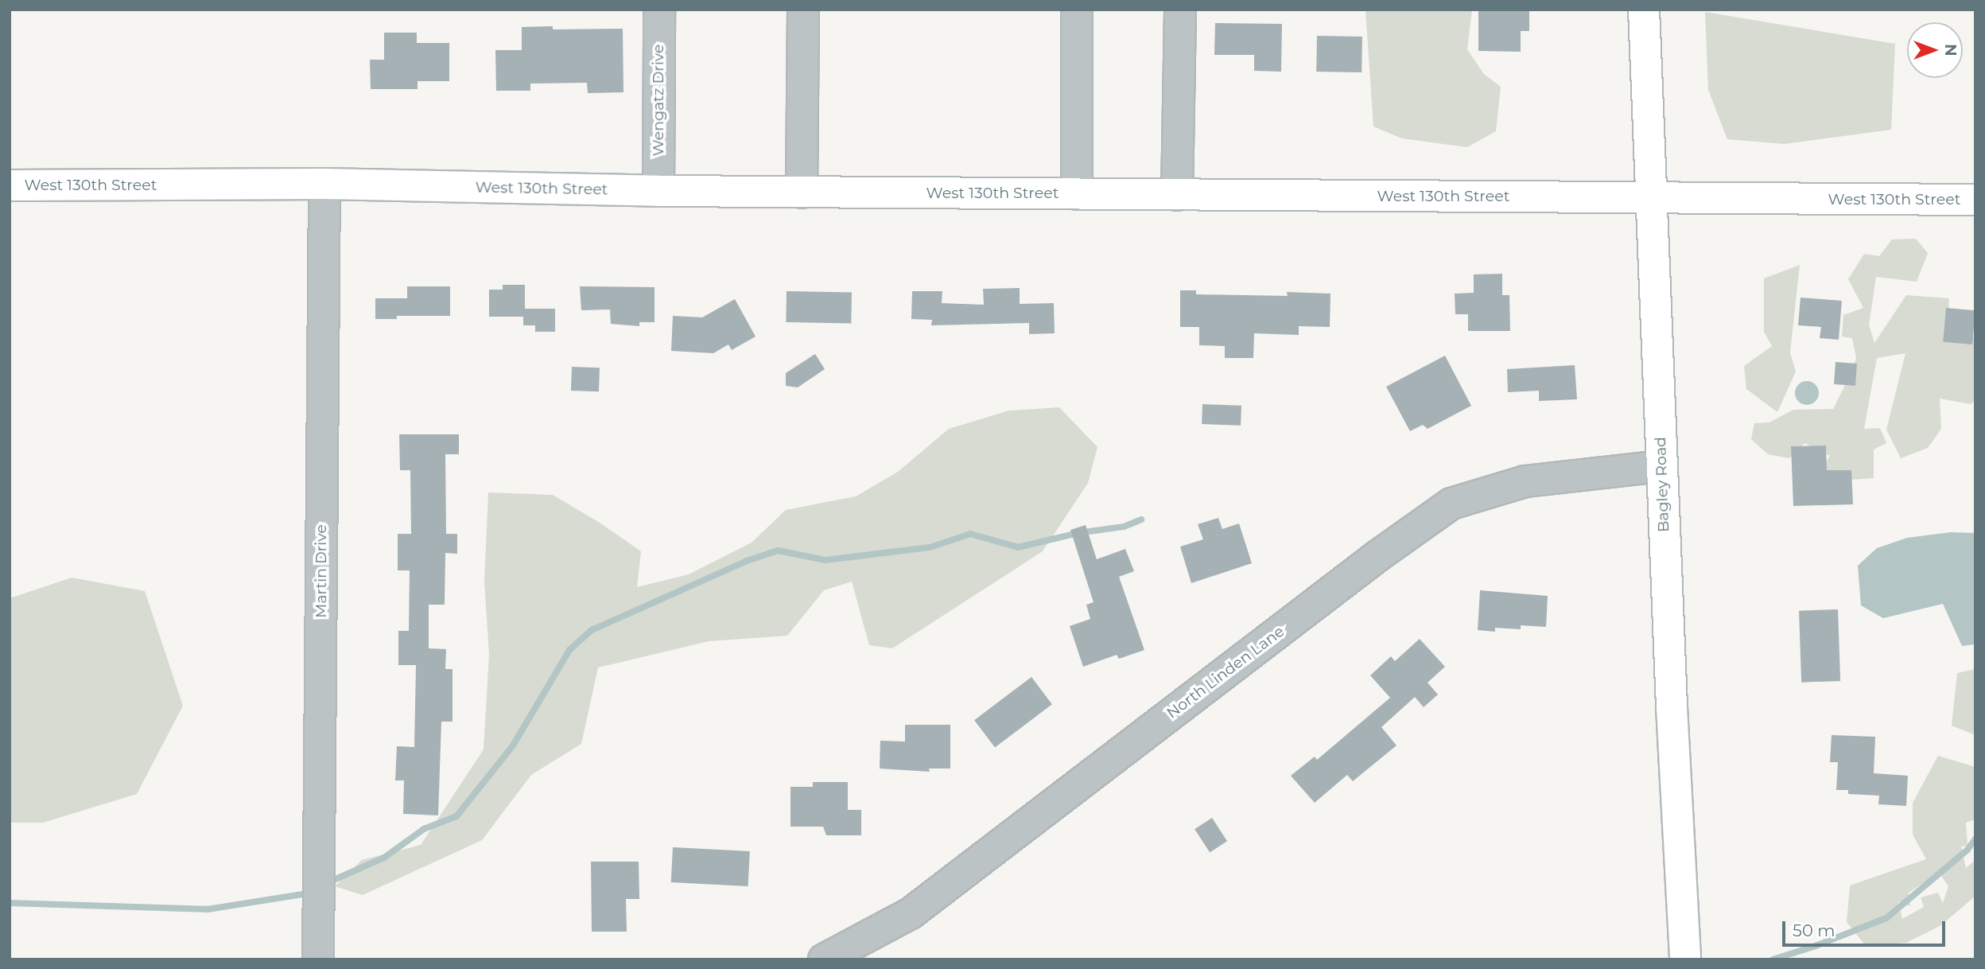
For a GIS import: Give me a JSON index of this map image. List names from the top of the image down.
{
  "streets": {
    "main road": ["West 130th Street", "Bagley Road"],
    "street": ["Wengatz Drive", "Martin Drive", "North Linden Lane"]
  },
  "crossings": [
    ["Wengatz Drive", "West 130th Street"],
    ["West 130th Street", "Bagley Road"],
    ["West 130th Street", "Martin Drive"],
    ["Bagley Road", "North Linden Lane"]
  ],
  "scale_bar": "50 m",
  "north": "right"
}
